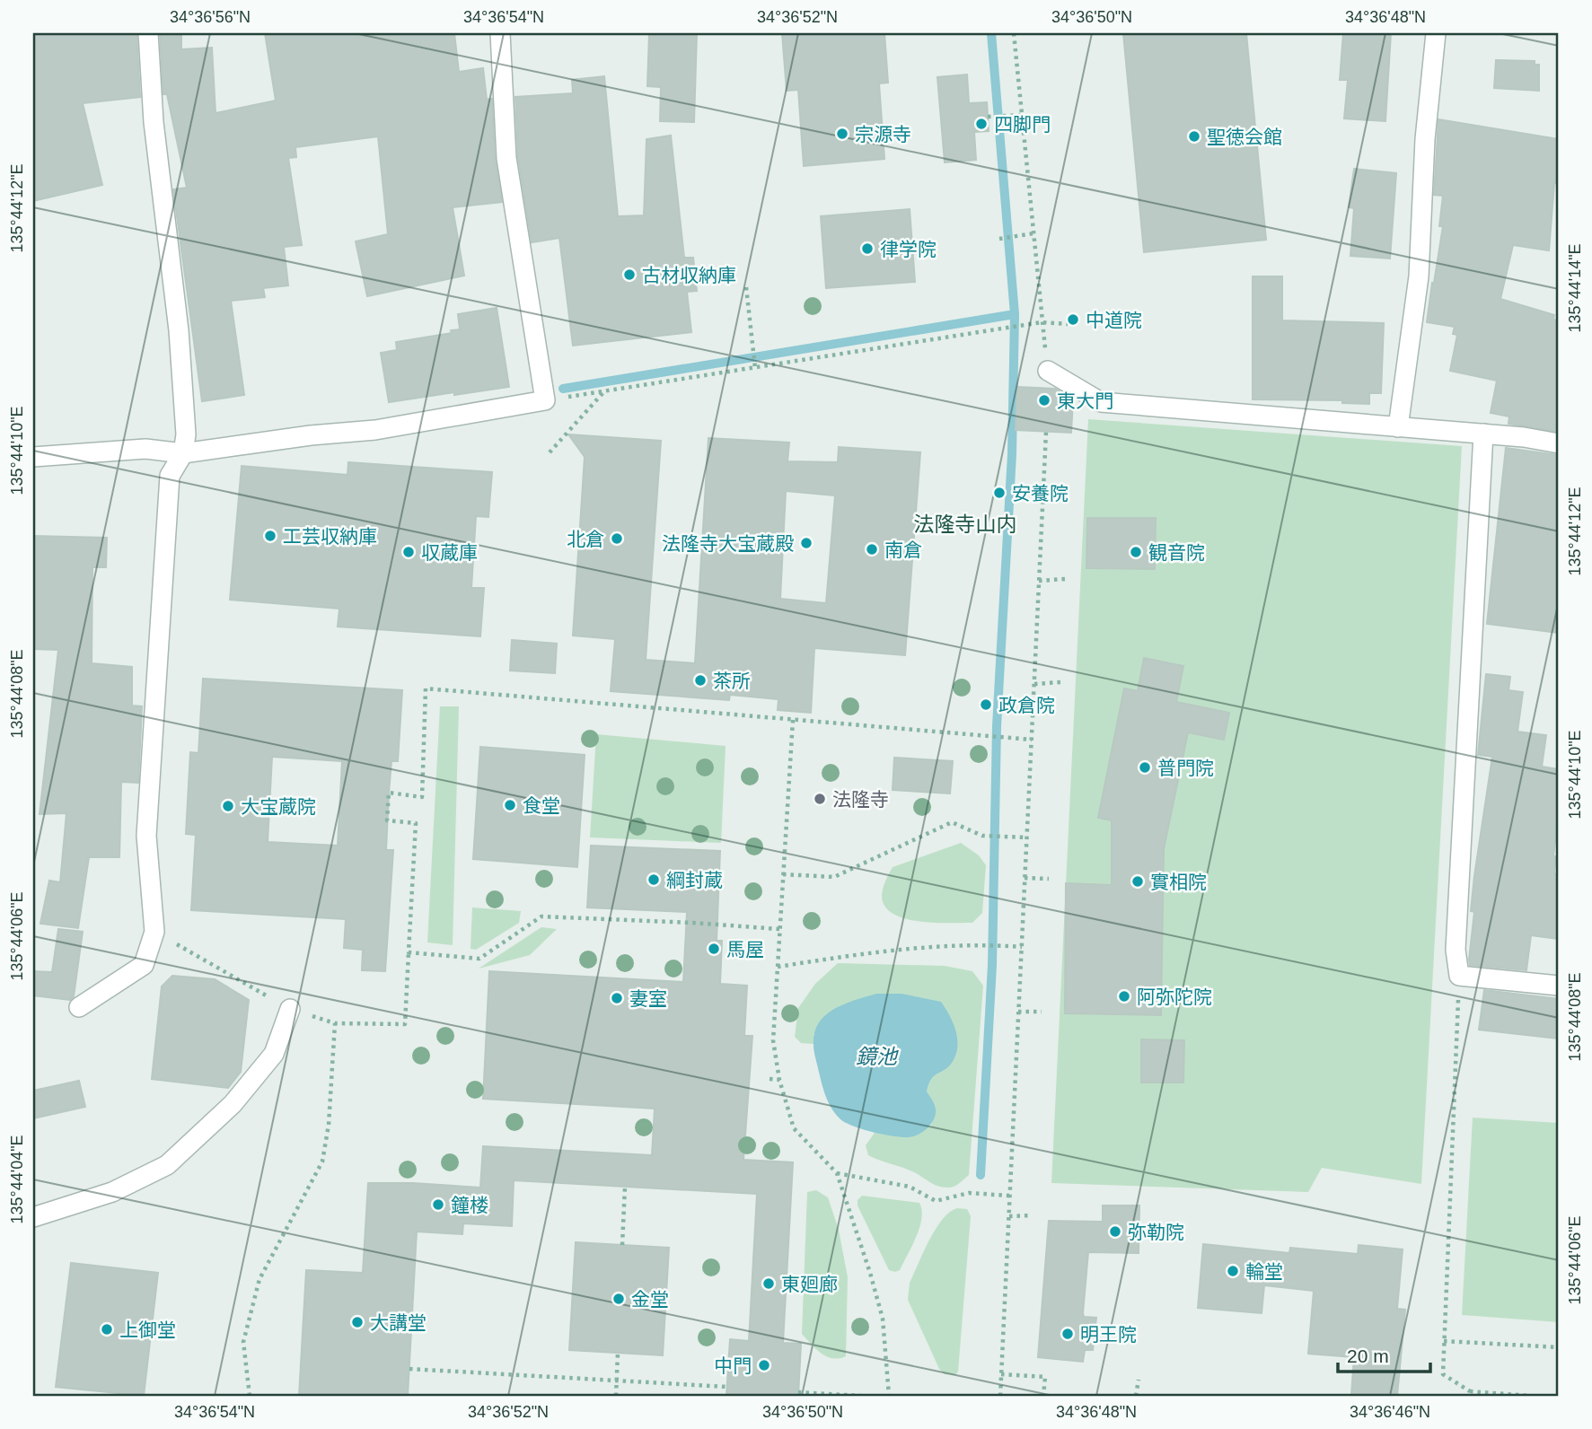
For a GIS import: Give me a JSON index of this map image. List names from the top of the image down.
{
  "districts": ["法隆寺山内"],
  "water": ["鏡池"],
  "places": [
    "四脚門",
    "宗源寺",
    "聖徳会館",
    "律学院",
    "古材収納庫",
    "中道院",
    "東大門",
    "安養院",
    "工芸収納庫",
    "北倉",
    "法隆寺大宝蔵殿",
    "南倉",
    "収蔵庫",
    "観音院",
    "茶所",
    "政倉院",
    "普門院",
    "法隆寺",
    "食堂",
    "大宝蔵院",
    "綱封蔵",
    "實相院",
    "馬屋",
    "阿弥陀院",
    "妻室",
    "鐘楼",
    "弥勒院",
    "輪堂",
    "東廻廊",
    "金堂",
    "大講堂",
    "上御堂",
    "明王院",
    "中門"
  ],
  "scale_bar": "20 m",
  "coordinates": [
    "34°36'56\"N",
    "34°36'54\"N",
    "34°36'52\"N",
    "34°36'50\"N",
    "34°36'48\"N",
    "135°44'12\"E",
    "135°44'14\"E",
    "135°44'10\"E",
    "135°44'08\"E",
    "135°44'06\"E",
    "135°44'04\"E",
    "34°36'46\"N"
  ]
}
